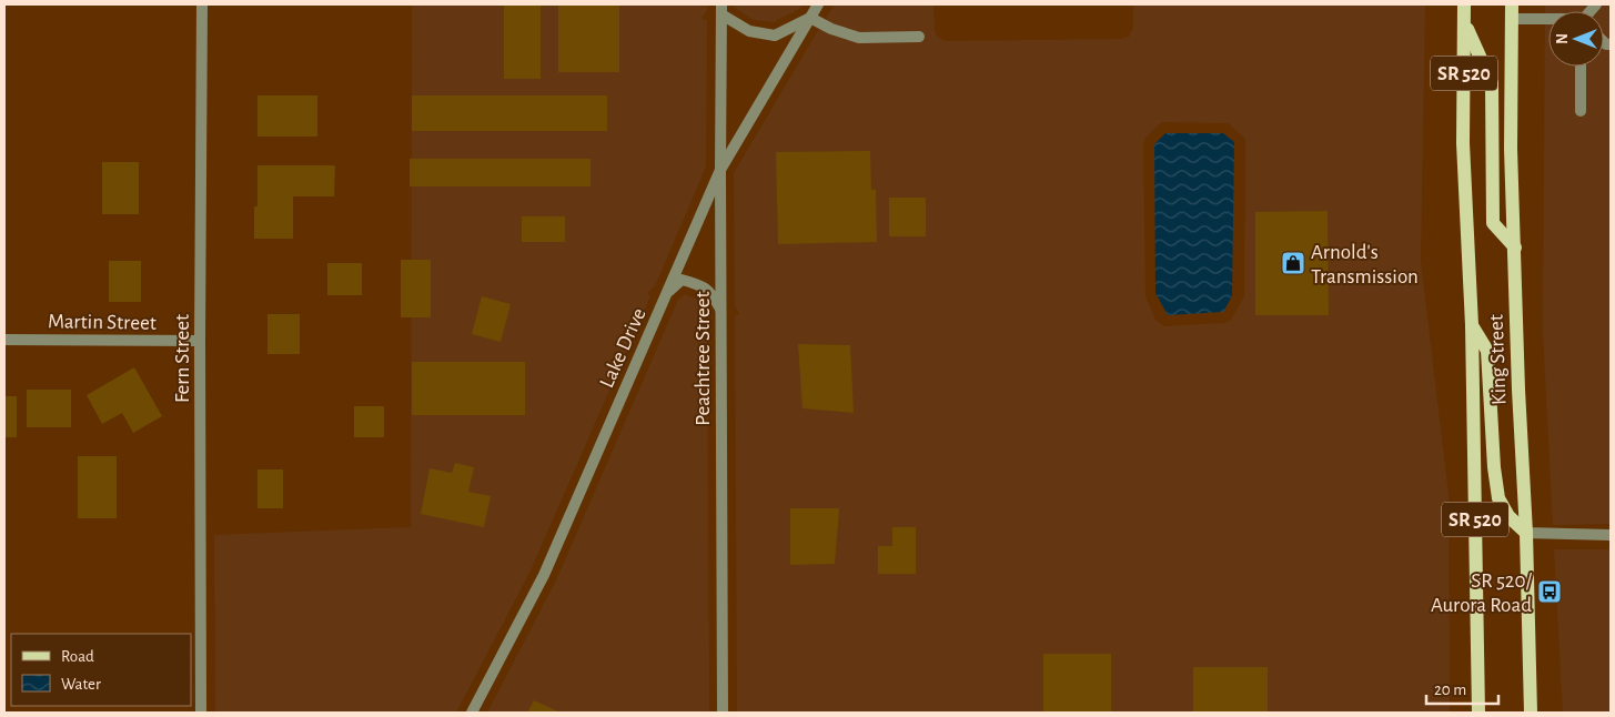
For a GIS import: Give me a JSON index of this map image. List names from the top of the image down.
{
  "streets": {
    "main road": ["SR 520", "King Street"],
    "street": [
      "Martin Street",
      "Lake Drive",
      "Fern Street",
      "Peachtree Street"
    ]
  },
  "crossings": [
    ["Martin Street", "Fern Street"],
    ["Lake Drive", "Peachtree Street"]
  ],
  "places": {
    "shop": ["Arnold's Transmission"],
    "bus stop": ["SR 520/ Aurora Road"]
  },
  "legend": ["Road", "Water"],
  "scale_bar": "20 m",
  "north": "left"
}
